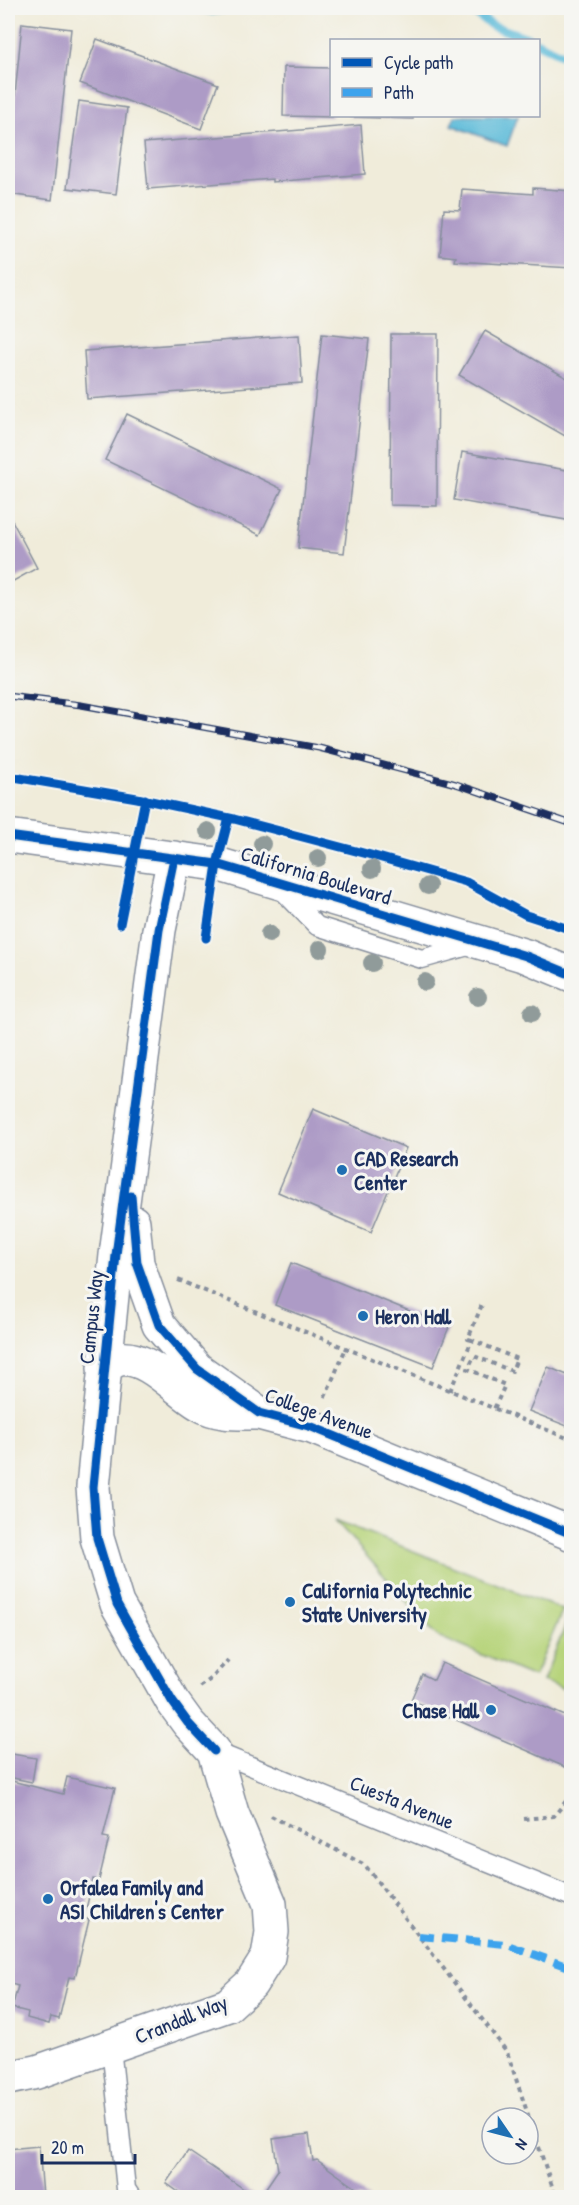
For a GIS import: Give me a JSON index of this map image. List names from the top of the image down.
{
  "streets": {
    "street": [
      "California Boulevard",
      "Campus Way",
      "College Avenue",
      "Crandall Way"
    ],
    "lane": ["Cuesta Avenue"]
  },
  "crossings": [
    ["California Boulevard", "Campus Way"],
    ["Campus Way", "College Avenue"],
    ["Campus Way", "Cuesta Avenue"],
    ["Campus Way", "Crandall Way"],
    ["Cuesta Avenue", "Crandall Way"]
  ],
  "places": [
    "CAD Research Center",
    "Heron Hall",
    "California Polytechnic State University",
    "Chase Hall",
    "Orfalea Family and ASI Children's Center"
  ],
  "legend": ["Cycle path", "Path"],
  "scale_bar": "20 m",
  "north": "bottom right"
}
